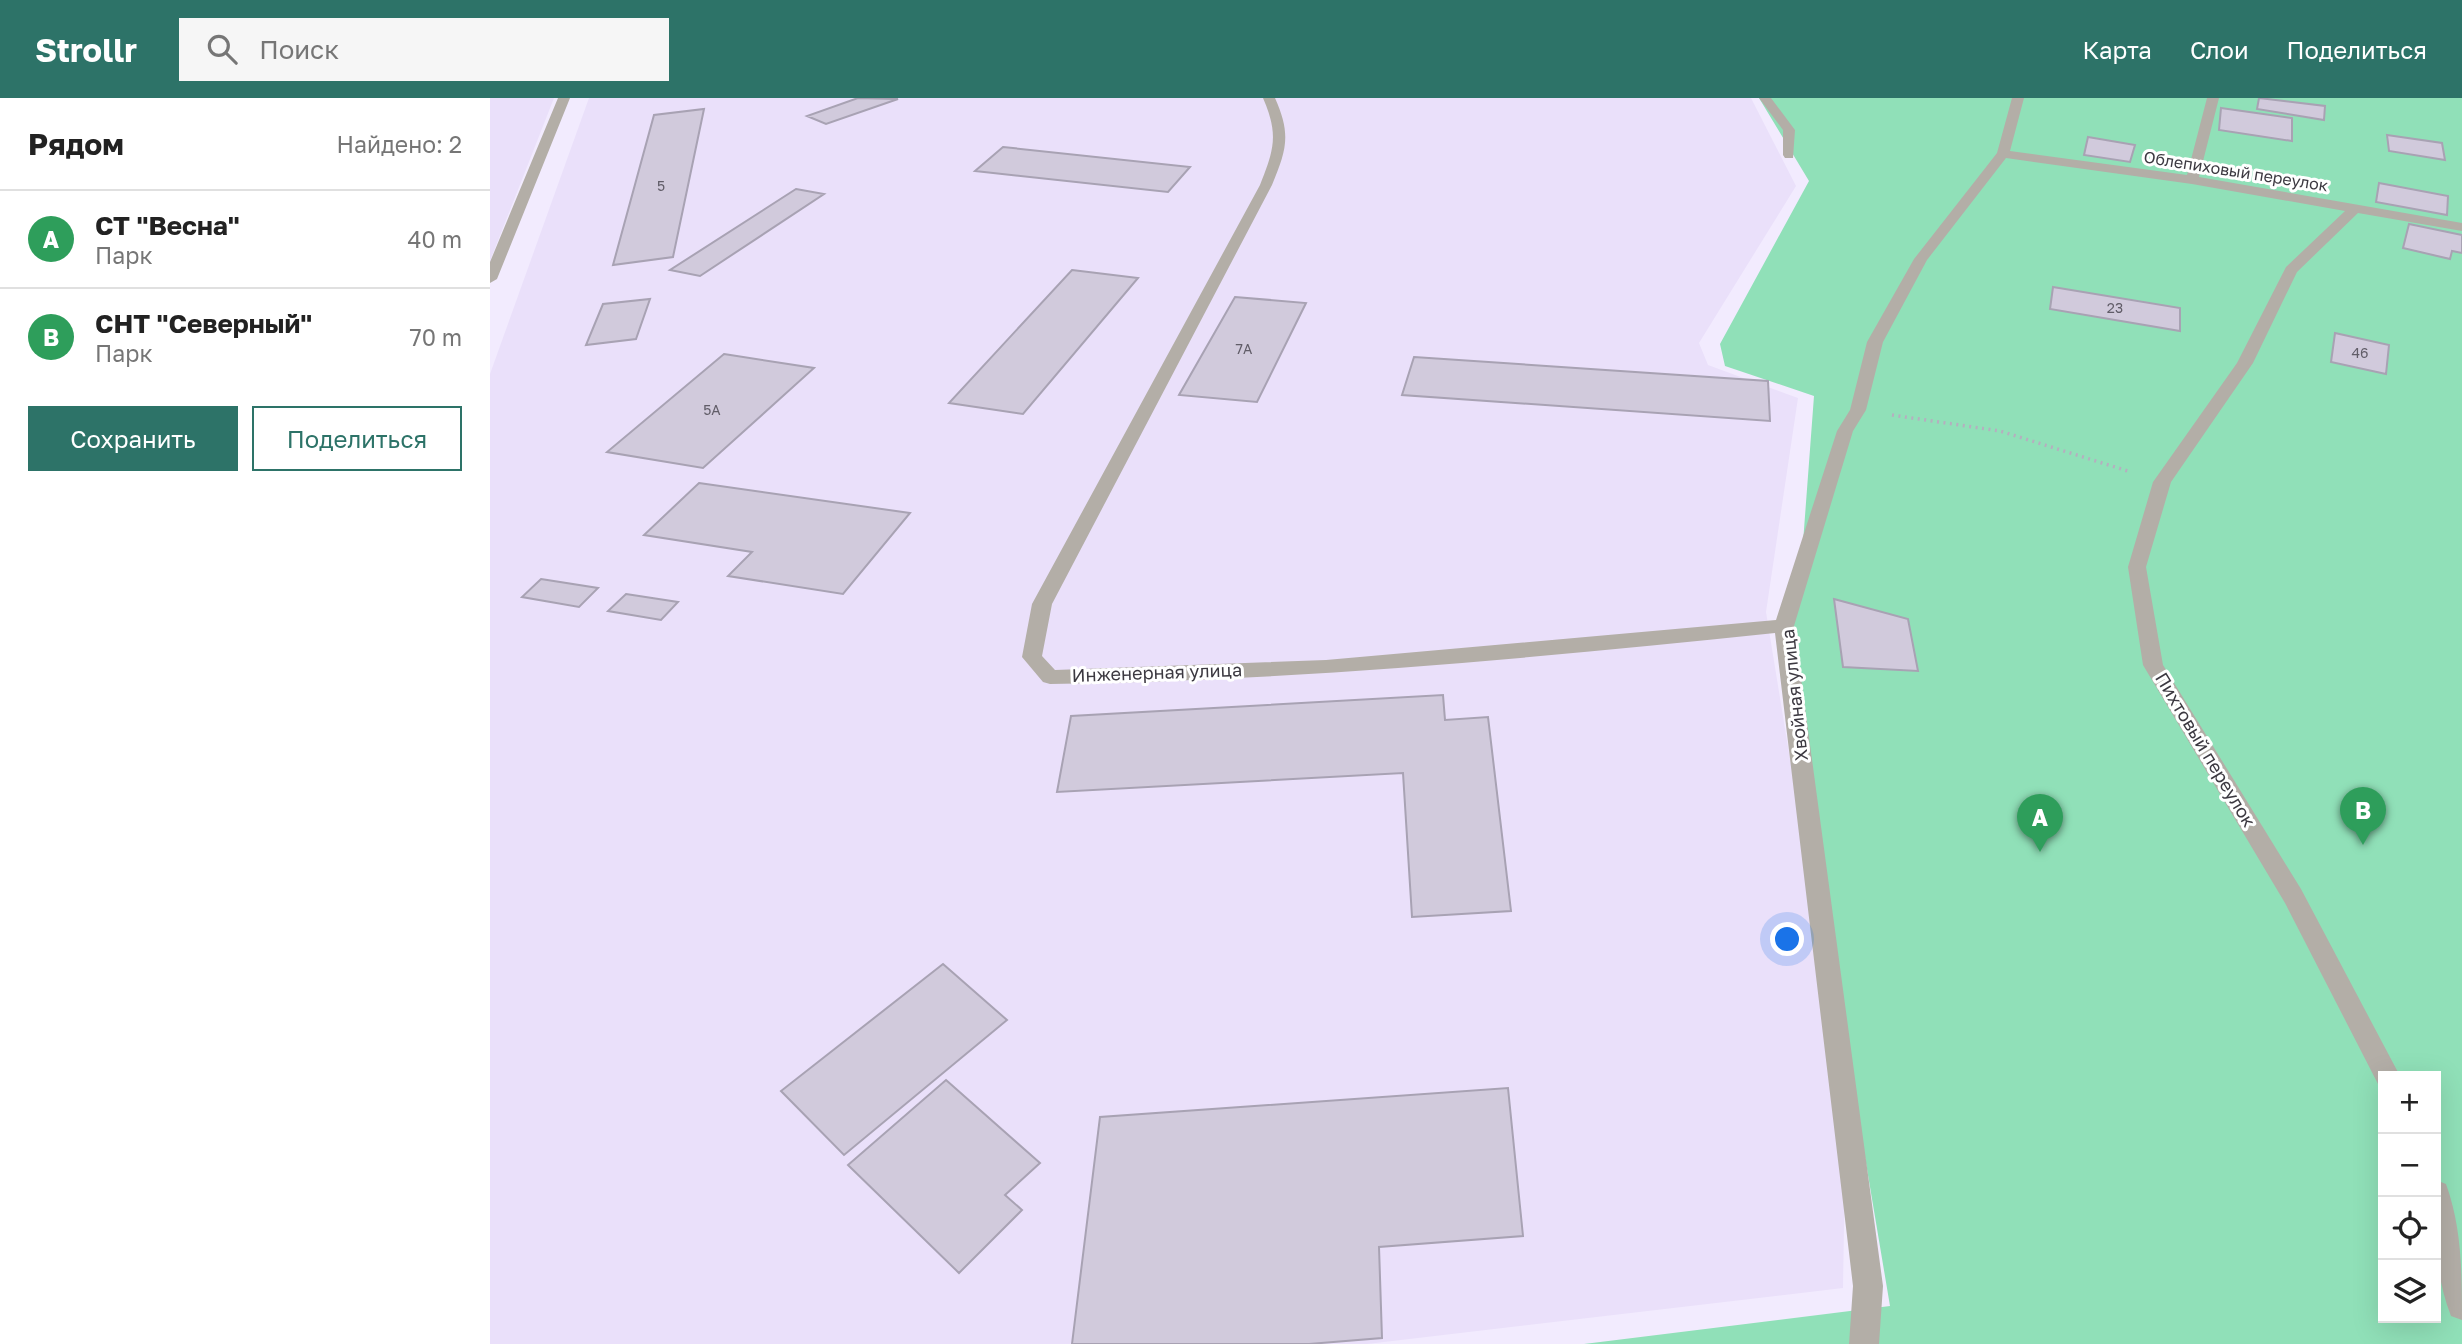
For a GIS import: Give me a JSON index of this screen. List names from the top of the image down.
{
  "streets": {
    "street": [
      "Облепиховый переулок",
      "Инженерная улица",
      "Хвойная улица",
      "Пихтовый переулок"
    ]
  },
  "crossings": [
    ["Облепиховый переулок", "Хвойная улица"],
    ["Облепиховый переулок", "Пихтовый переулок"],
    ["Инженерная улица", "Хвойная улица"]
  ],
  "house_numbers": [
    "5",
    "23",
    "7А",
    "46",
    "5А"
  ],
  "page": {
    "header": "Strollr",
    "search": "Поиск",
    "nav": ["Карта", "Слои", "Поделиться"],
    "heading": ["Рядом", "Найдено: 2"],
    "list": [
      {
        "mark": "A",
        "name": "СТ \"Весна\"",
        "note": "Парк",
        "value": "40 m"
      },
      {
        "mark": "B",
        "name": "СНТ \"Северный\"",
        "note": "Парк",
        "value": "70 m"
      }
    ],
    "buttons": ["Сохранить", "Поделиться"],
    "pins": ["B", "A"],
    "map_buttons": ["+", "−"]
  }
}
